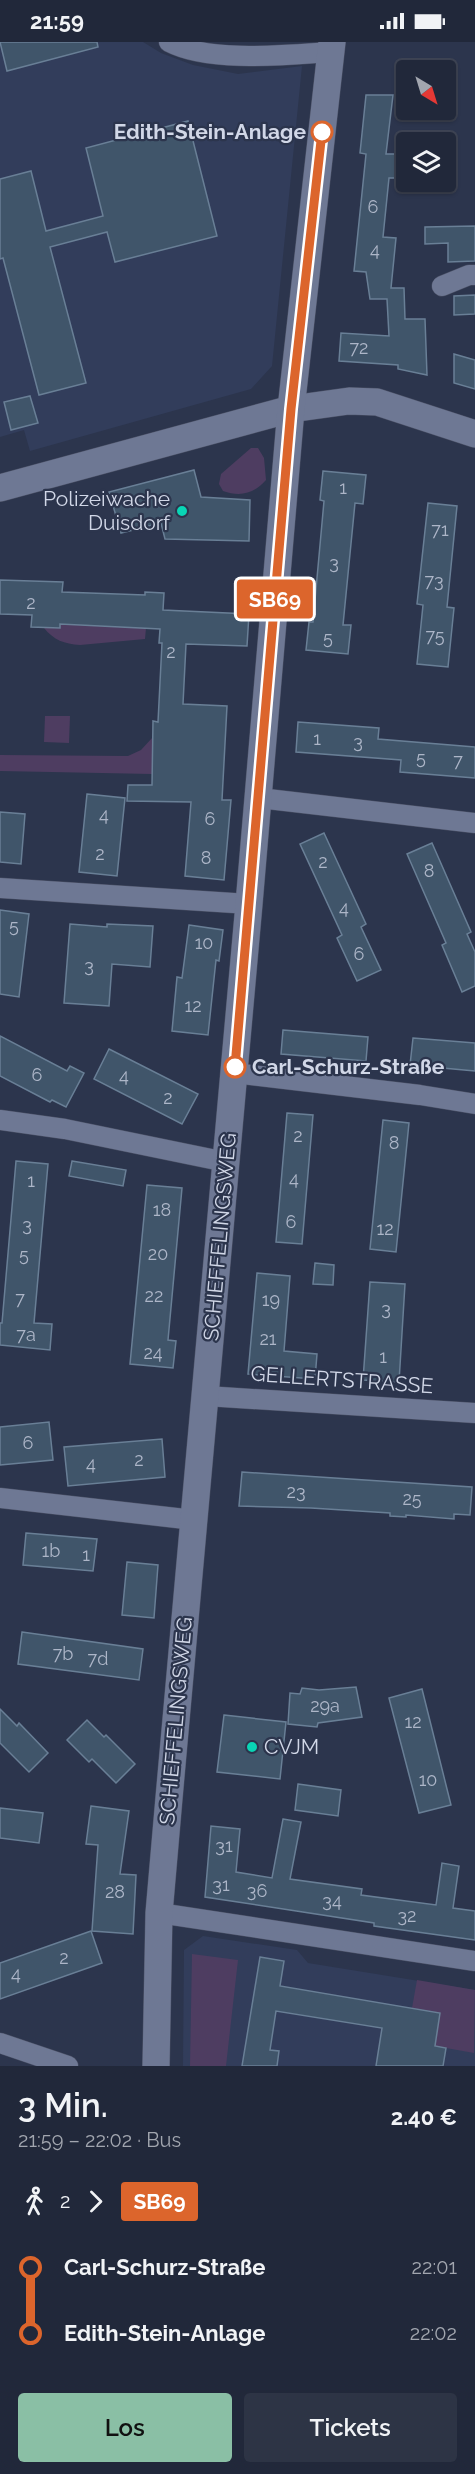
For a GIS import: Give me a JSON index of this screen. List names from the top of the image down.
{
  "streets": {
    "street": ["SCHIEFFELINGSWEG", "GELLERTSTRASSE"]
  },
  "crossings": [
    ["SCHIEFFELINGSWEG", "GELLERTSTRASSE"]
  ],
  "places": [
    "Edith-Stein-Anlage",
    "Polizeiwache Duisdorf",
    "Carl-Schurz-Straße",
    "CVJM"
  ],
  "lines": ["bus line SB69"],
  "house_numbers": [
    "6",
    "4",
    "72",
    "1",
    "71",
    "3",
    "73",
    "2",
    "75",
    "5",
    "2",
    "1",
    "3",
    "5",
    "7",
    "4",
    "6",
    "2",
    "8",
    "2",
    "8",
    "4",
    "5",
    "10",
    "6",
    "3",
    "12",
    "6",
    "4",
    "2",
    "2",
    "8",
    "4",
    "1",
    "18",
    "6",
    "3",
    "12",
    "20",
    "5",
    "22",
    "7",
    "19",
    "3",
    "7a",
    "21",
    "24",
    "1",
    "6",
    "2",
    "4",
    "23",
    "25",
    "1b",
    "1",
    "7b",
    "7d",
    "29a",
    "12",
    "10",
    "31",
    "31",
    "36",
    "28",
    "34",
    "32",
    "2",
    "4"
  ],
  "north": "bottom right",
  "page": {
    "status": "21:59",
    "on_map": "SB69",
    "heading": ["3 Min.", "21:59 – 22:02 · Bus", "2.40 €"],
    "legs": ["2", "SB69"],
    "list": [
      {
        "name": "Carl-Schurz-Straße",
        "value": "22:01"
      },
      {
        "name": "Edith-Stein-Anlage",
        "value": "22:02"
      }
    ],
    "buttons": ["Los", "Tickets"]
  }
}
